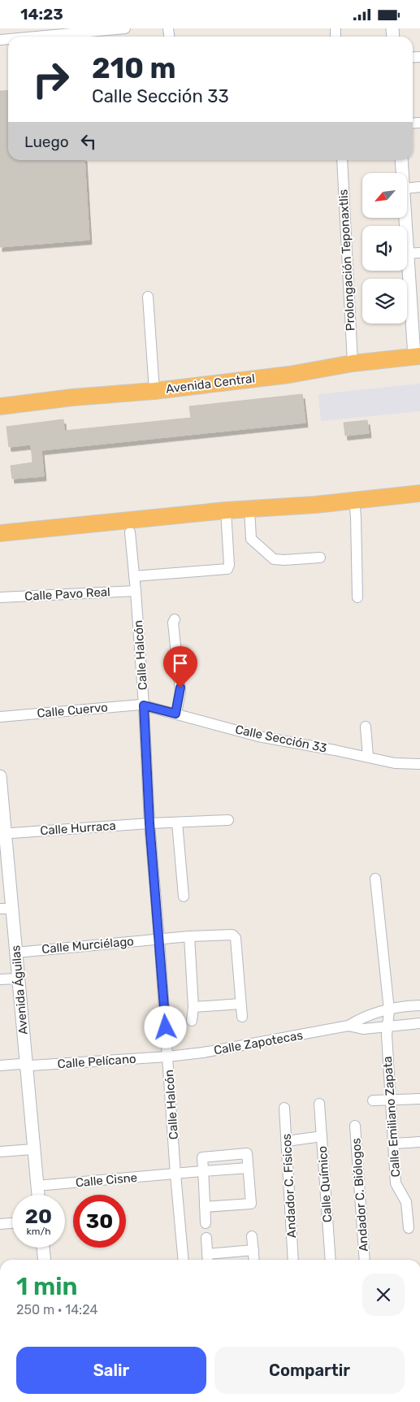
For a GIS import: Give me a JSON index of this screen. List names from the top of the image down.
{
  "streets": {
    "highway": ["Avenida Central"],
    "street": [
      "Prolongación Teponaxtlis",
      "Calle Pavo Real",
      "Calle Halcón",
      "Calle Cuervo",
      "Calle Sección 33",
      "Calle Hurraca",
      "Calle Murciélago",
      "Avenida Águilas",
      "Calle Zapotecas",
      "Calle Pelícano",
      "Calle Emiliano Zapata",
      "Calle Cisne",
      "Calle Químico",
      "Andador C. Físicos",
      "Andador C. Biólogos"
    ]
  },
  "crossings": [
    ["Prolongación Teponaxtlis", "Avenida Central"],
    ["Calle Pavo Real", "Calle Halcón"],
    ["Calle Halcón", "Calle Cuervo"],
    ["Calle Halcón", "Calle Sección 33"],
    ["Calle Halcón", "Calle Hurraca"],
    ["Calle Halcón", "Calle Murciélago"],
    ["Calle Halcón", "Calle Zapotecas"],
    ["Calle Halcón", "Calle Pelícano"],
    ["Calle Halcón", "Calle Cisne"],
    ["Calle Cuervo", "Calle Sección 33"],
    ["Calle Hurraca", "Avenida Águilas"],
    ["Calle Murciélago", "Avenida Águilas"],
    ["Avenida Águilas", "Calle Pelícano"],
    ["Avenida Águilas", "Calle Cisne"],
    ["Calle Zapotecas", "Calle Pelícano"],
    ["Calle Zapotecas", "Calle Emiliano Zapata"]
  ],
  "north": "bottom left",
  "page": {
    "status": "14:23",
    "turn": ["210 m", "Calle Sección 33"],
    "then": "Luego",
    "speed": "20 km/h",
    "limit": "30",
    "heading": ["1 min", "250 m · 14:24"],
    "buttons": ["Salir", "Compartir"]
  }
}
